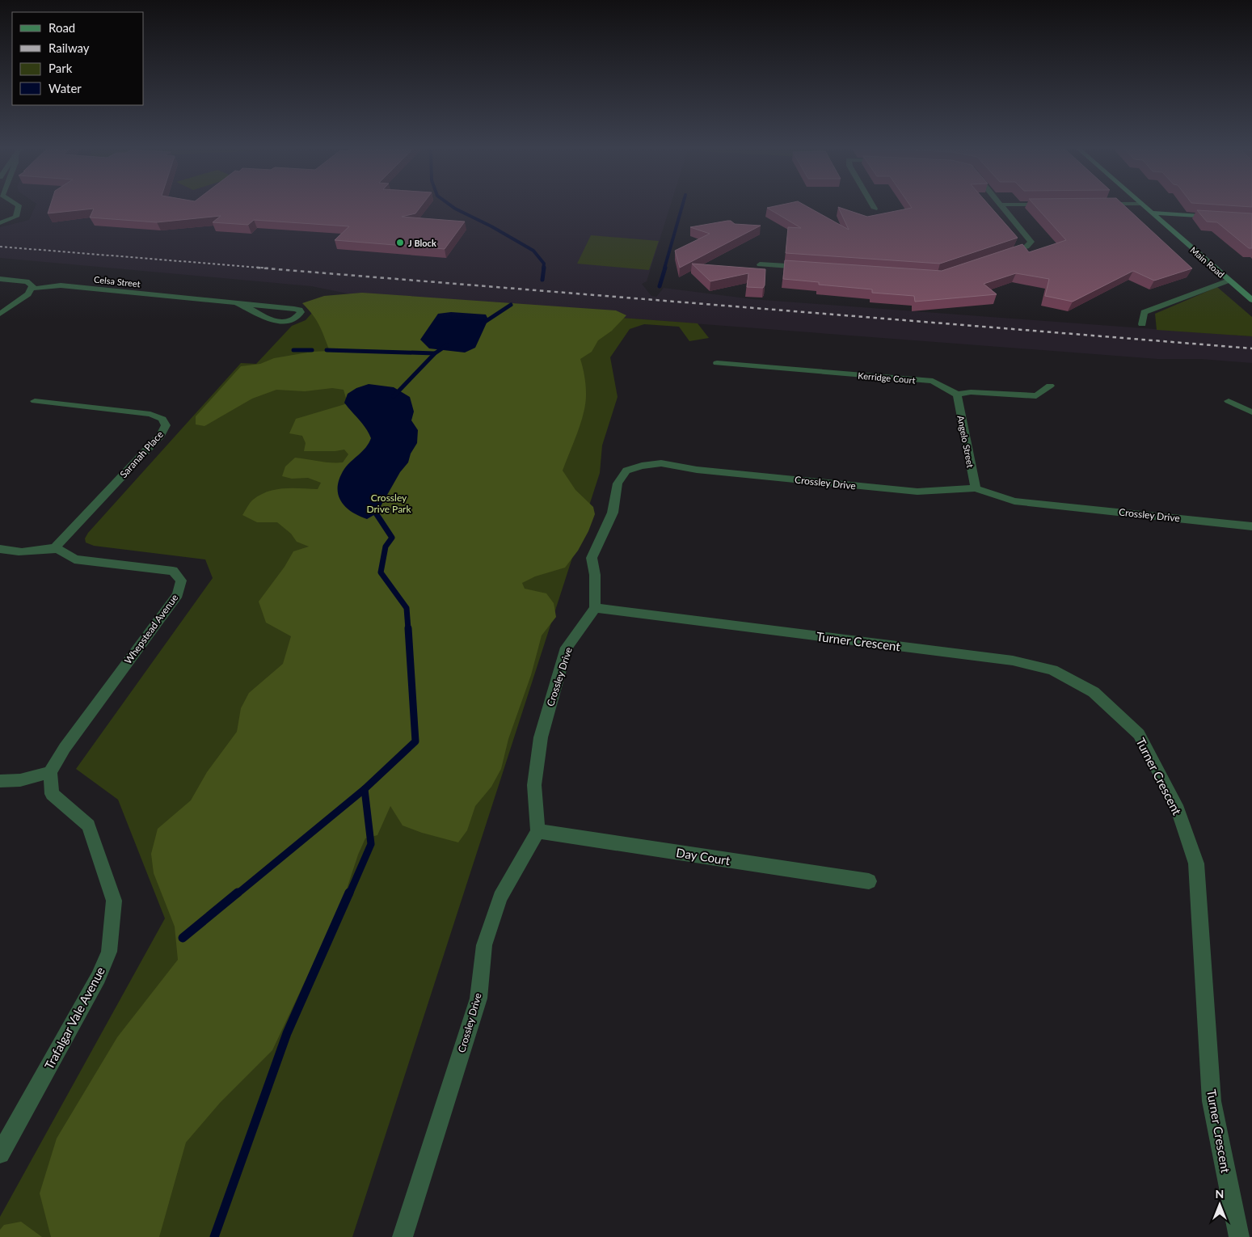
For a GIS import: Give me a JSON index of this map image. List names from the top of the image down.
{
  "streets": {
    "main road": ["Main Road"],
    "street": [
      "Celsa Street",
      "Kerridge Court",
      "Angelo Street",
      "Saranah Place",
      "Crossley Drive",
      "Whepstead Avenue",
      "Turner Crescent",
      "Day Court",
      "Trafalgar Vale Avenue"
    ]
  },
  "crossings": [
    ["Kerridge Court", "Angelo Street"],
    ["Angelo Street", "Crossley Drive"],
    ["Saranah Place", "Whepstead Avenue"],
    ["Crossley Drive", "Turner Crescent"],
    ["Crossley Drive", "Day Court"],
    ["Whepstead Avenue", "Trafalgar Vale Avenue"]
  ],
  "parks": ["Crossley Drive Park"],
  "places": ["J Block"],
  "legend": [
    "Road",
    "Railway",
    "Park",
    "Water"
  ],
  "north": "top"
}
